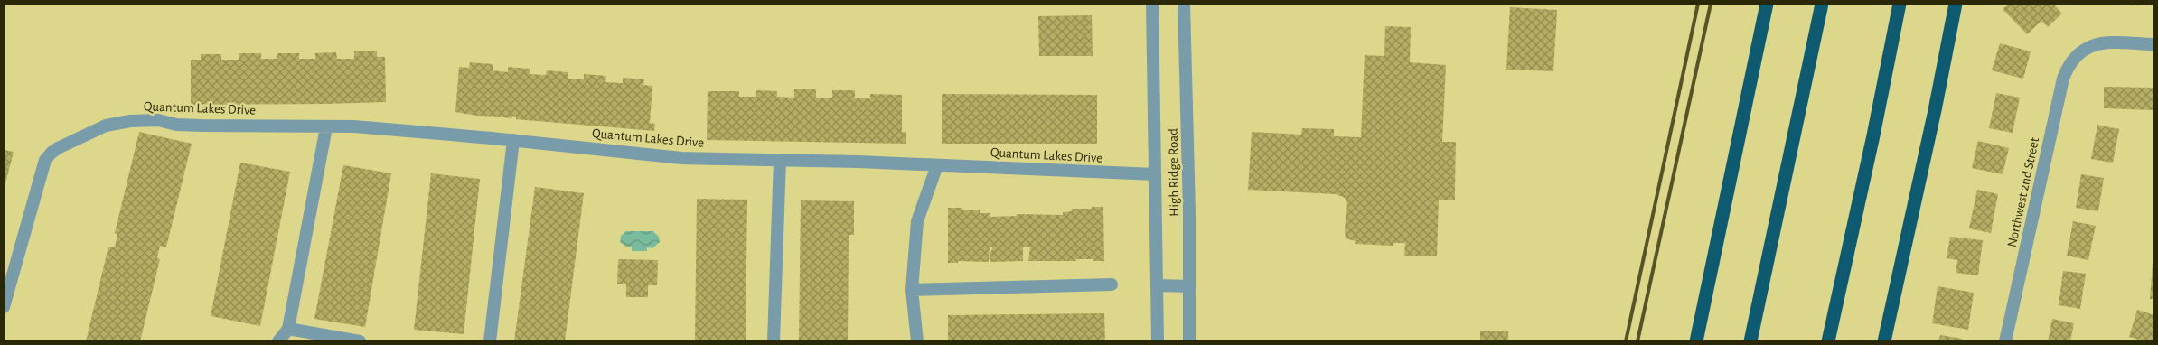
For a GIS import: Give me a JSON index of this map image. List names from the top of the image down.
{
  "streets": {
    "street": ["Quantum Lakes Drive", "High Ridge Road", "Northwest 2nd Street"]
  },
  "crossings": [
    ["Quantum Lakes Drive", "High Ridge Road"]
  ]
}
